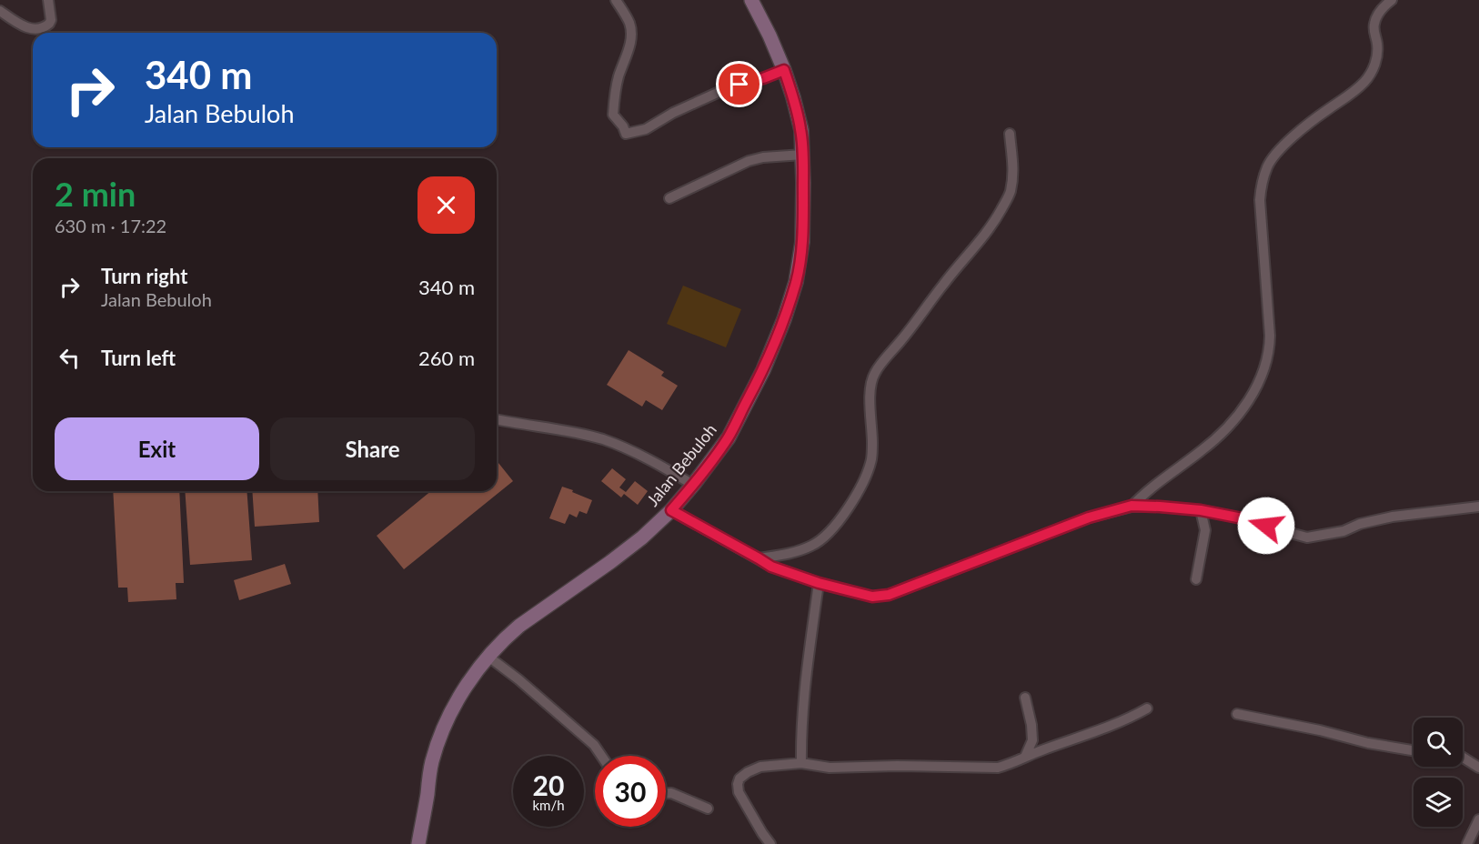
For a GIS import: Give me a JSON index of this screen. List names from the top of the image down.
{
  "streets": {
    "main road": ["Jalan Bebuloh"]
  },
  "page": {
    "turn": ["340 m", "Jalan Bebuloh"],
    "heading": ["2 min", "630 m · 17:22"],
    "list": [
      {
        "name": "Turn right",
        "note": "Jalan Bebuloh",
        "value": "340 m"
      },
      {
        "name": "Turn left",
        "value": "260 m"
      }
    ],
    "buttons": ["Exit", "Share"],
    "speed": "20 km/h",
    "limit": "30"
  }
}
